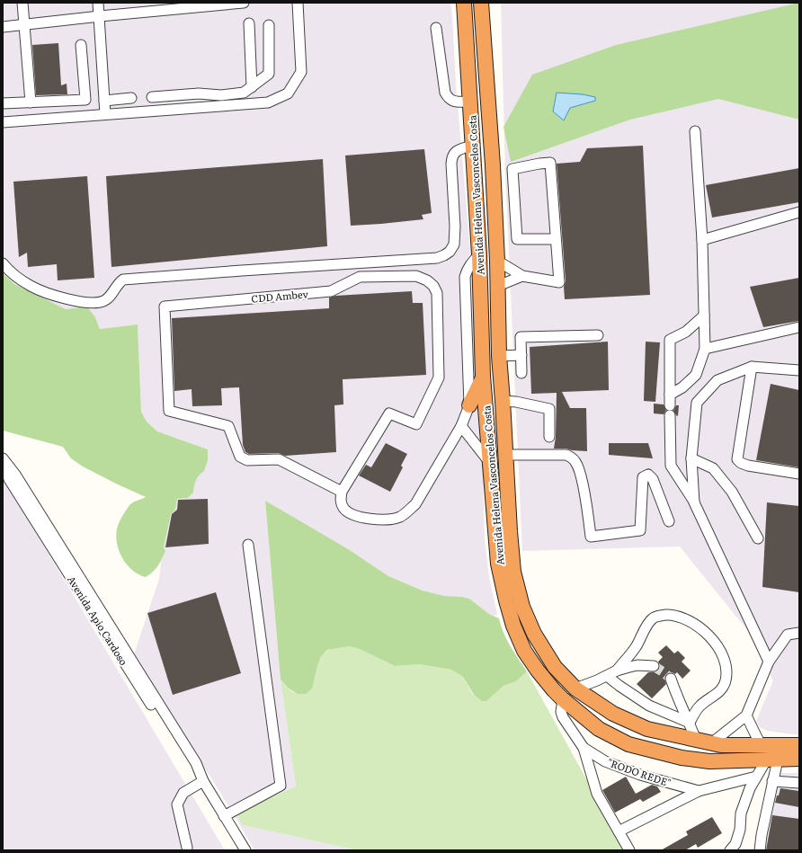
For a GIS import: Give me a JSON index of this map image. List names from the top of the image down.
{
  "streets": {
    "highway": ["Avenida Helena Vasconcelos Costa"],
    "street": ["CDD Ambev", "Avenida Apio Cardoso", "\"RODO REDE\""]
  },
  "crossings": [
    ["Avenida Helena Vasconcelos Costa", "\"RODO REDE\""]
  ]
}
